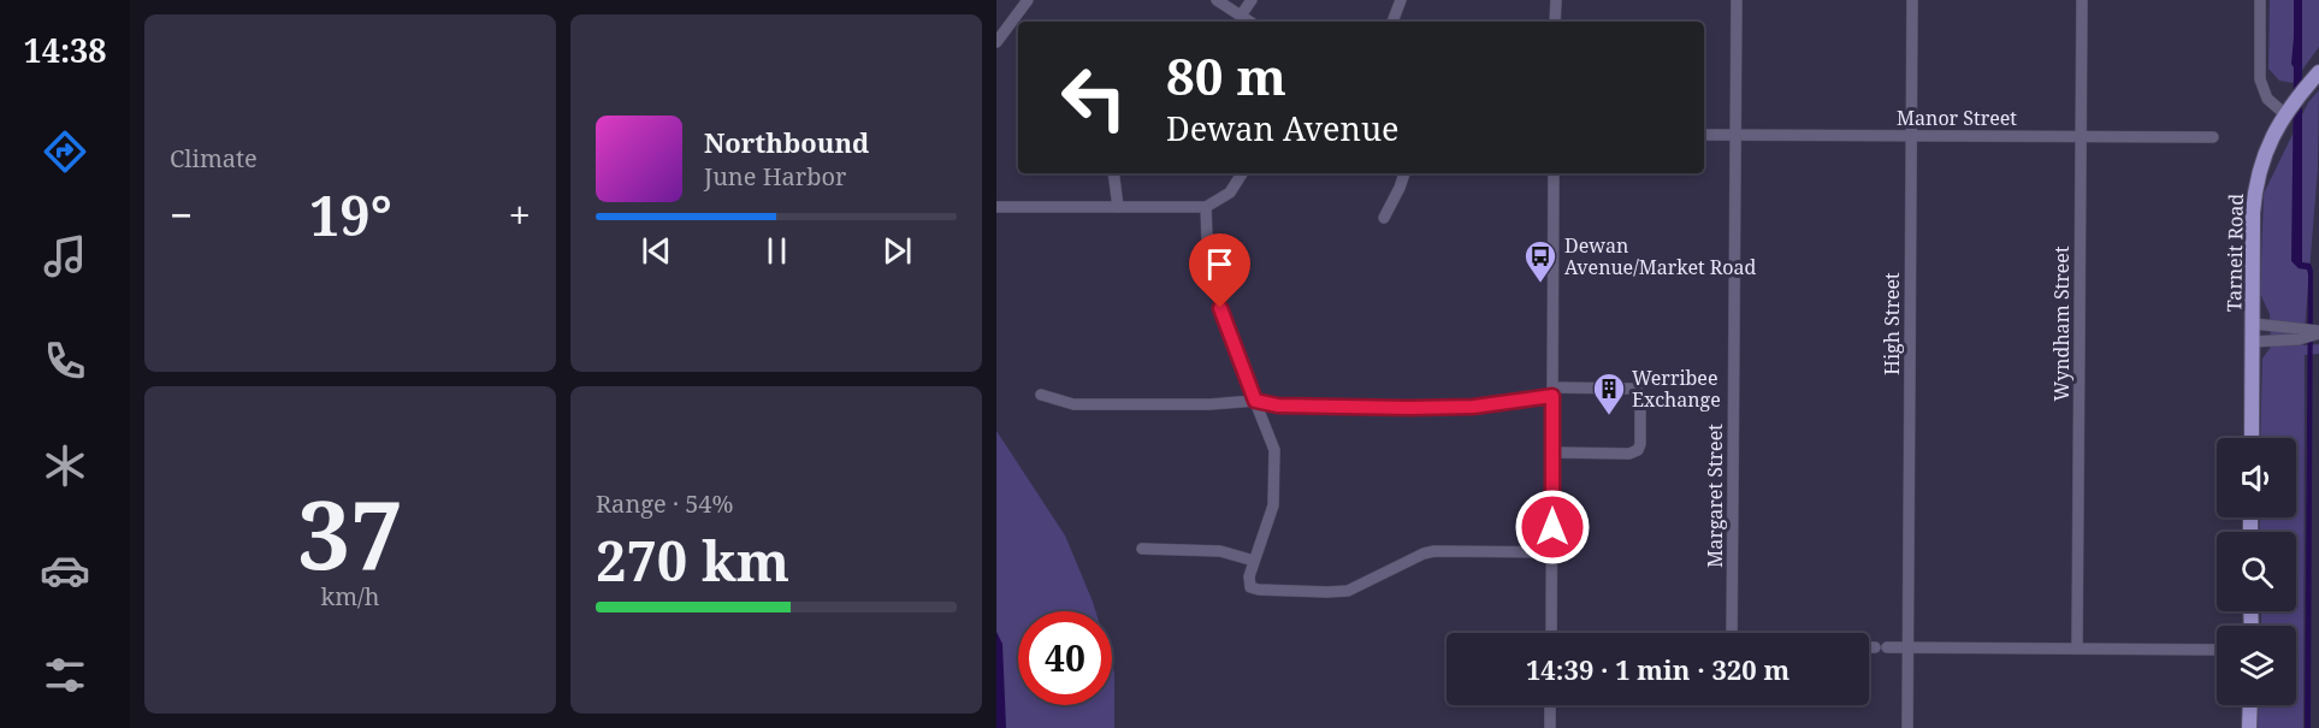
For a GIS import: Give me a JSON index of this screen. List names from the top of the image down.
{
  "streets": {
    "main road": ["Tarneit Road"],
    "street": [
      "Manor Street",
      "High Street",
      "Wyndham Street",
      "Margaret Street"
    ]
  },
  "crossings": [
    ["Manor Street", "High Street"],
    ["Manor Street", "Wyndham Street"],
    ["Manor Street", "Margaret Street"]
  ],
  "places": {
    "bus stop": ["Dewan Avenue/Market Road"],
    "building": ["Werribee Exchange"]
  },
  "page": {
    "tabs": "14:38",
    "tile": [
      "Climate",
      ["37", "km/h"],
      ["Range · 54%", "270 km"]
    ],
    "turn": ["80 m", "Dewan Avenue"],
    "song": ["Northbound", "June Harbor"],
    "heat": ["−", "19°", "+"],
    "limit": "40",
    "trip": "14:39 · 1 min · 320 m"
  }
}
